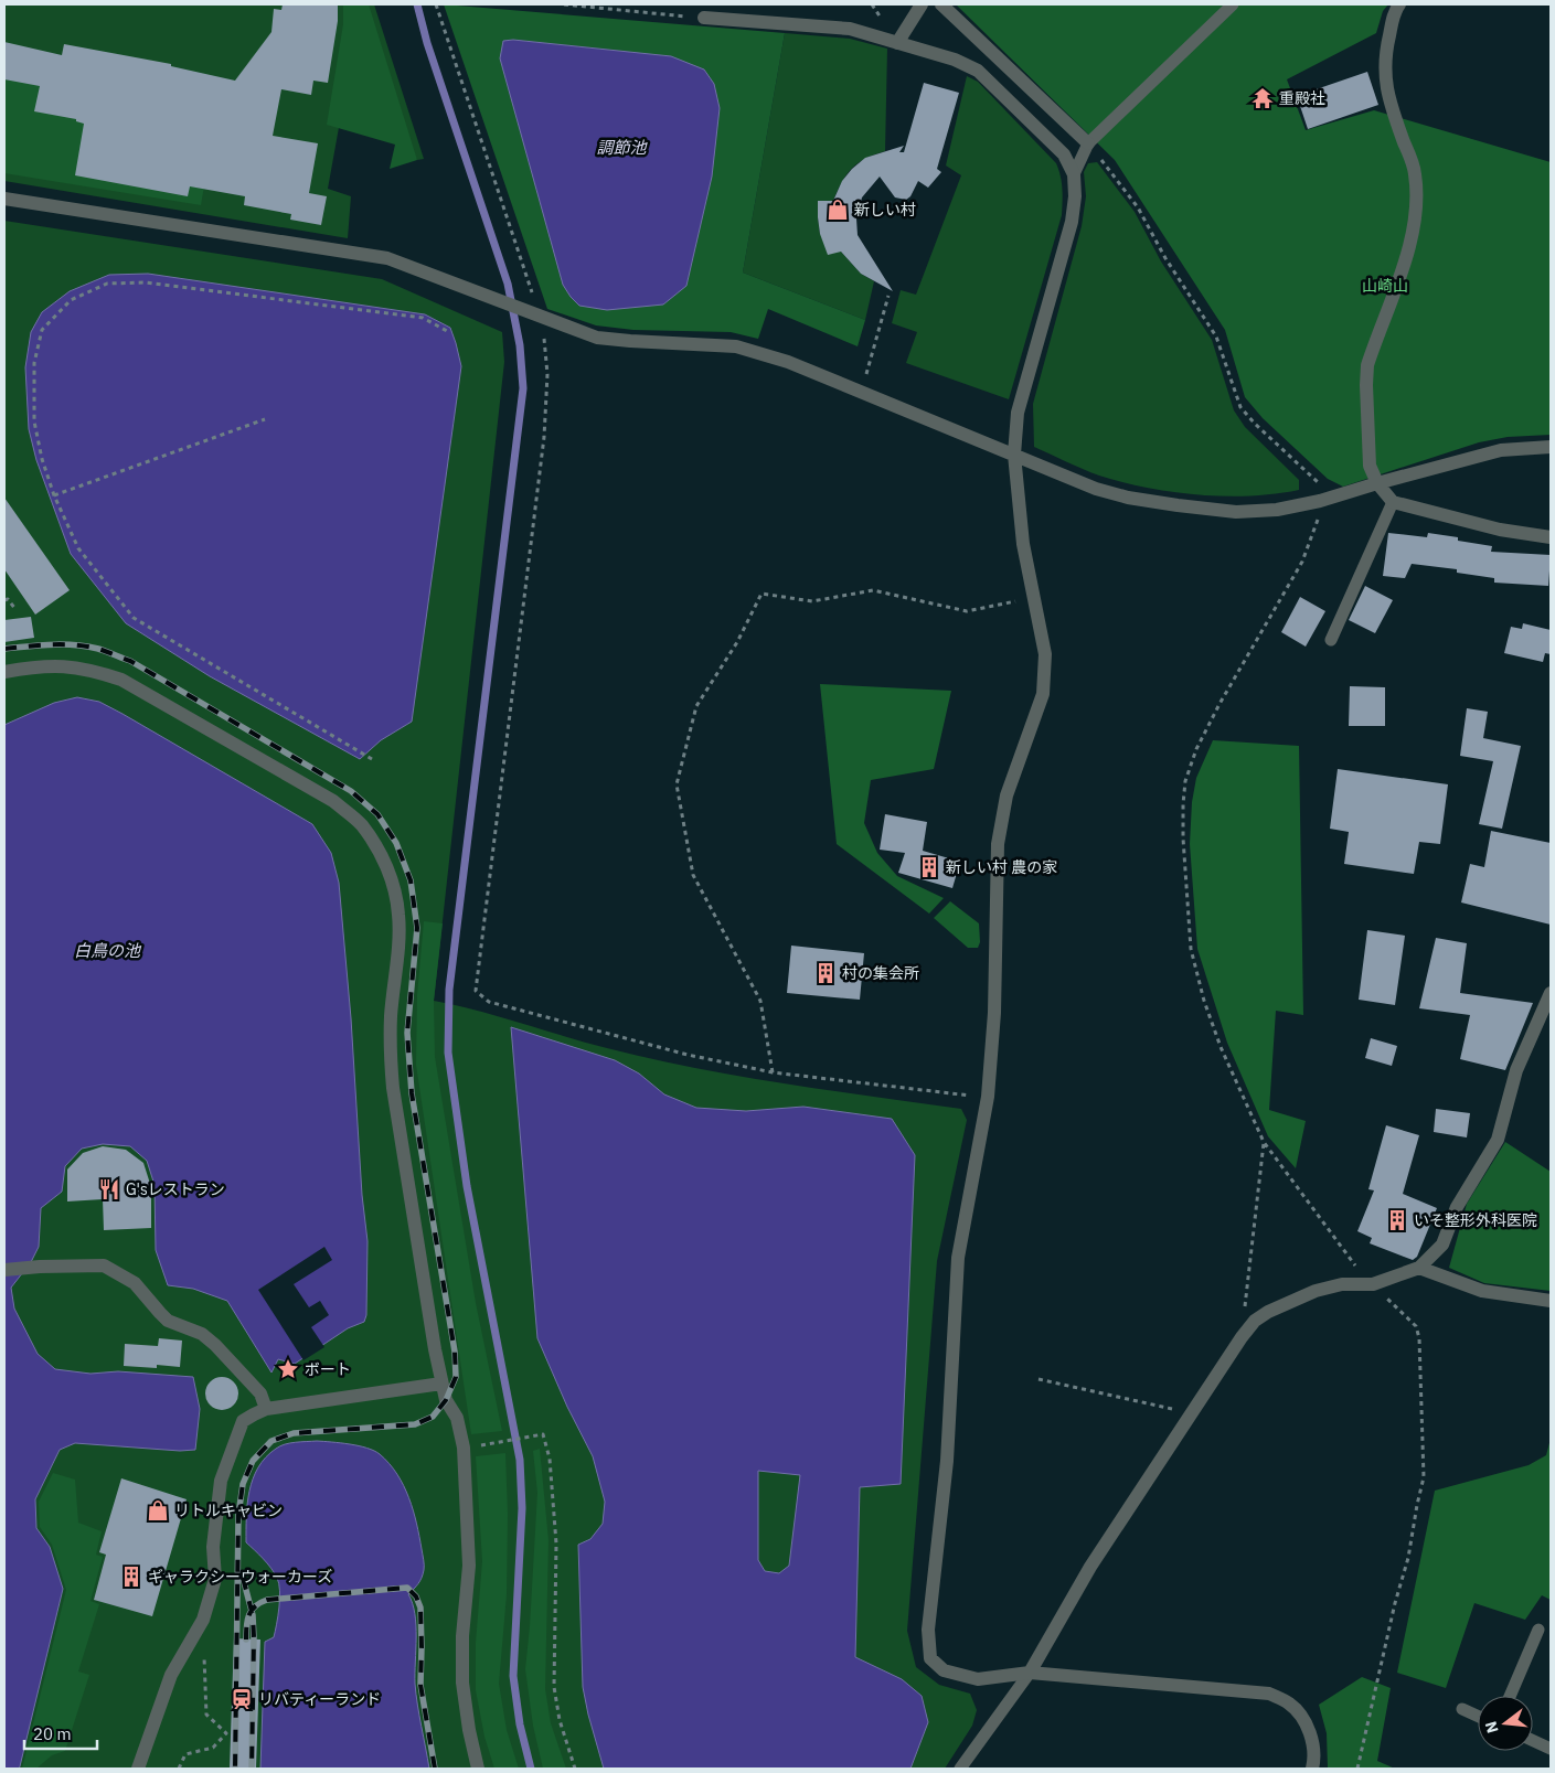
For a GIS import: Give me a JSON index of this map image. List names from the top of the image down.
{
  "water": ["調節池", "白鳥の池"],
  "parks": ["山崎山"],
  "places": {
    "temple": ["重殿社"],
    "shop": ["新しい村", "リトルキャビン"],
    "building": [
      "新しい村 農の家",
      "村の集会所",
      "いそ整形外科医院",
      "ギャラクシーウォーカーズ"
    ],
    "restaurant": ["G'sレストラン"],
    "place": ["ボート"],
    "station": ["リバティーランド"]
  },
  "scale_bar": "20 m",
  "north": "left"
}
